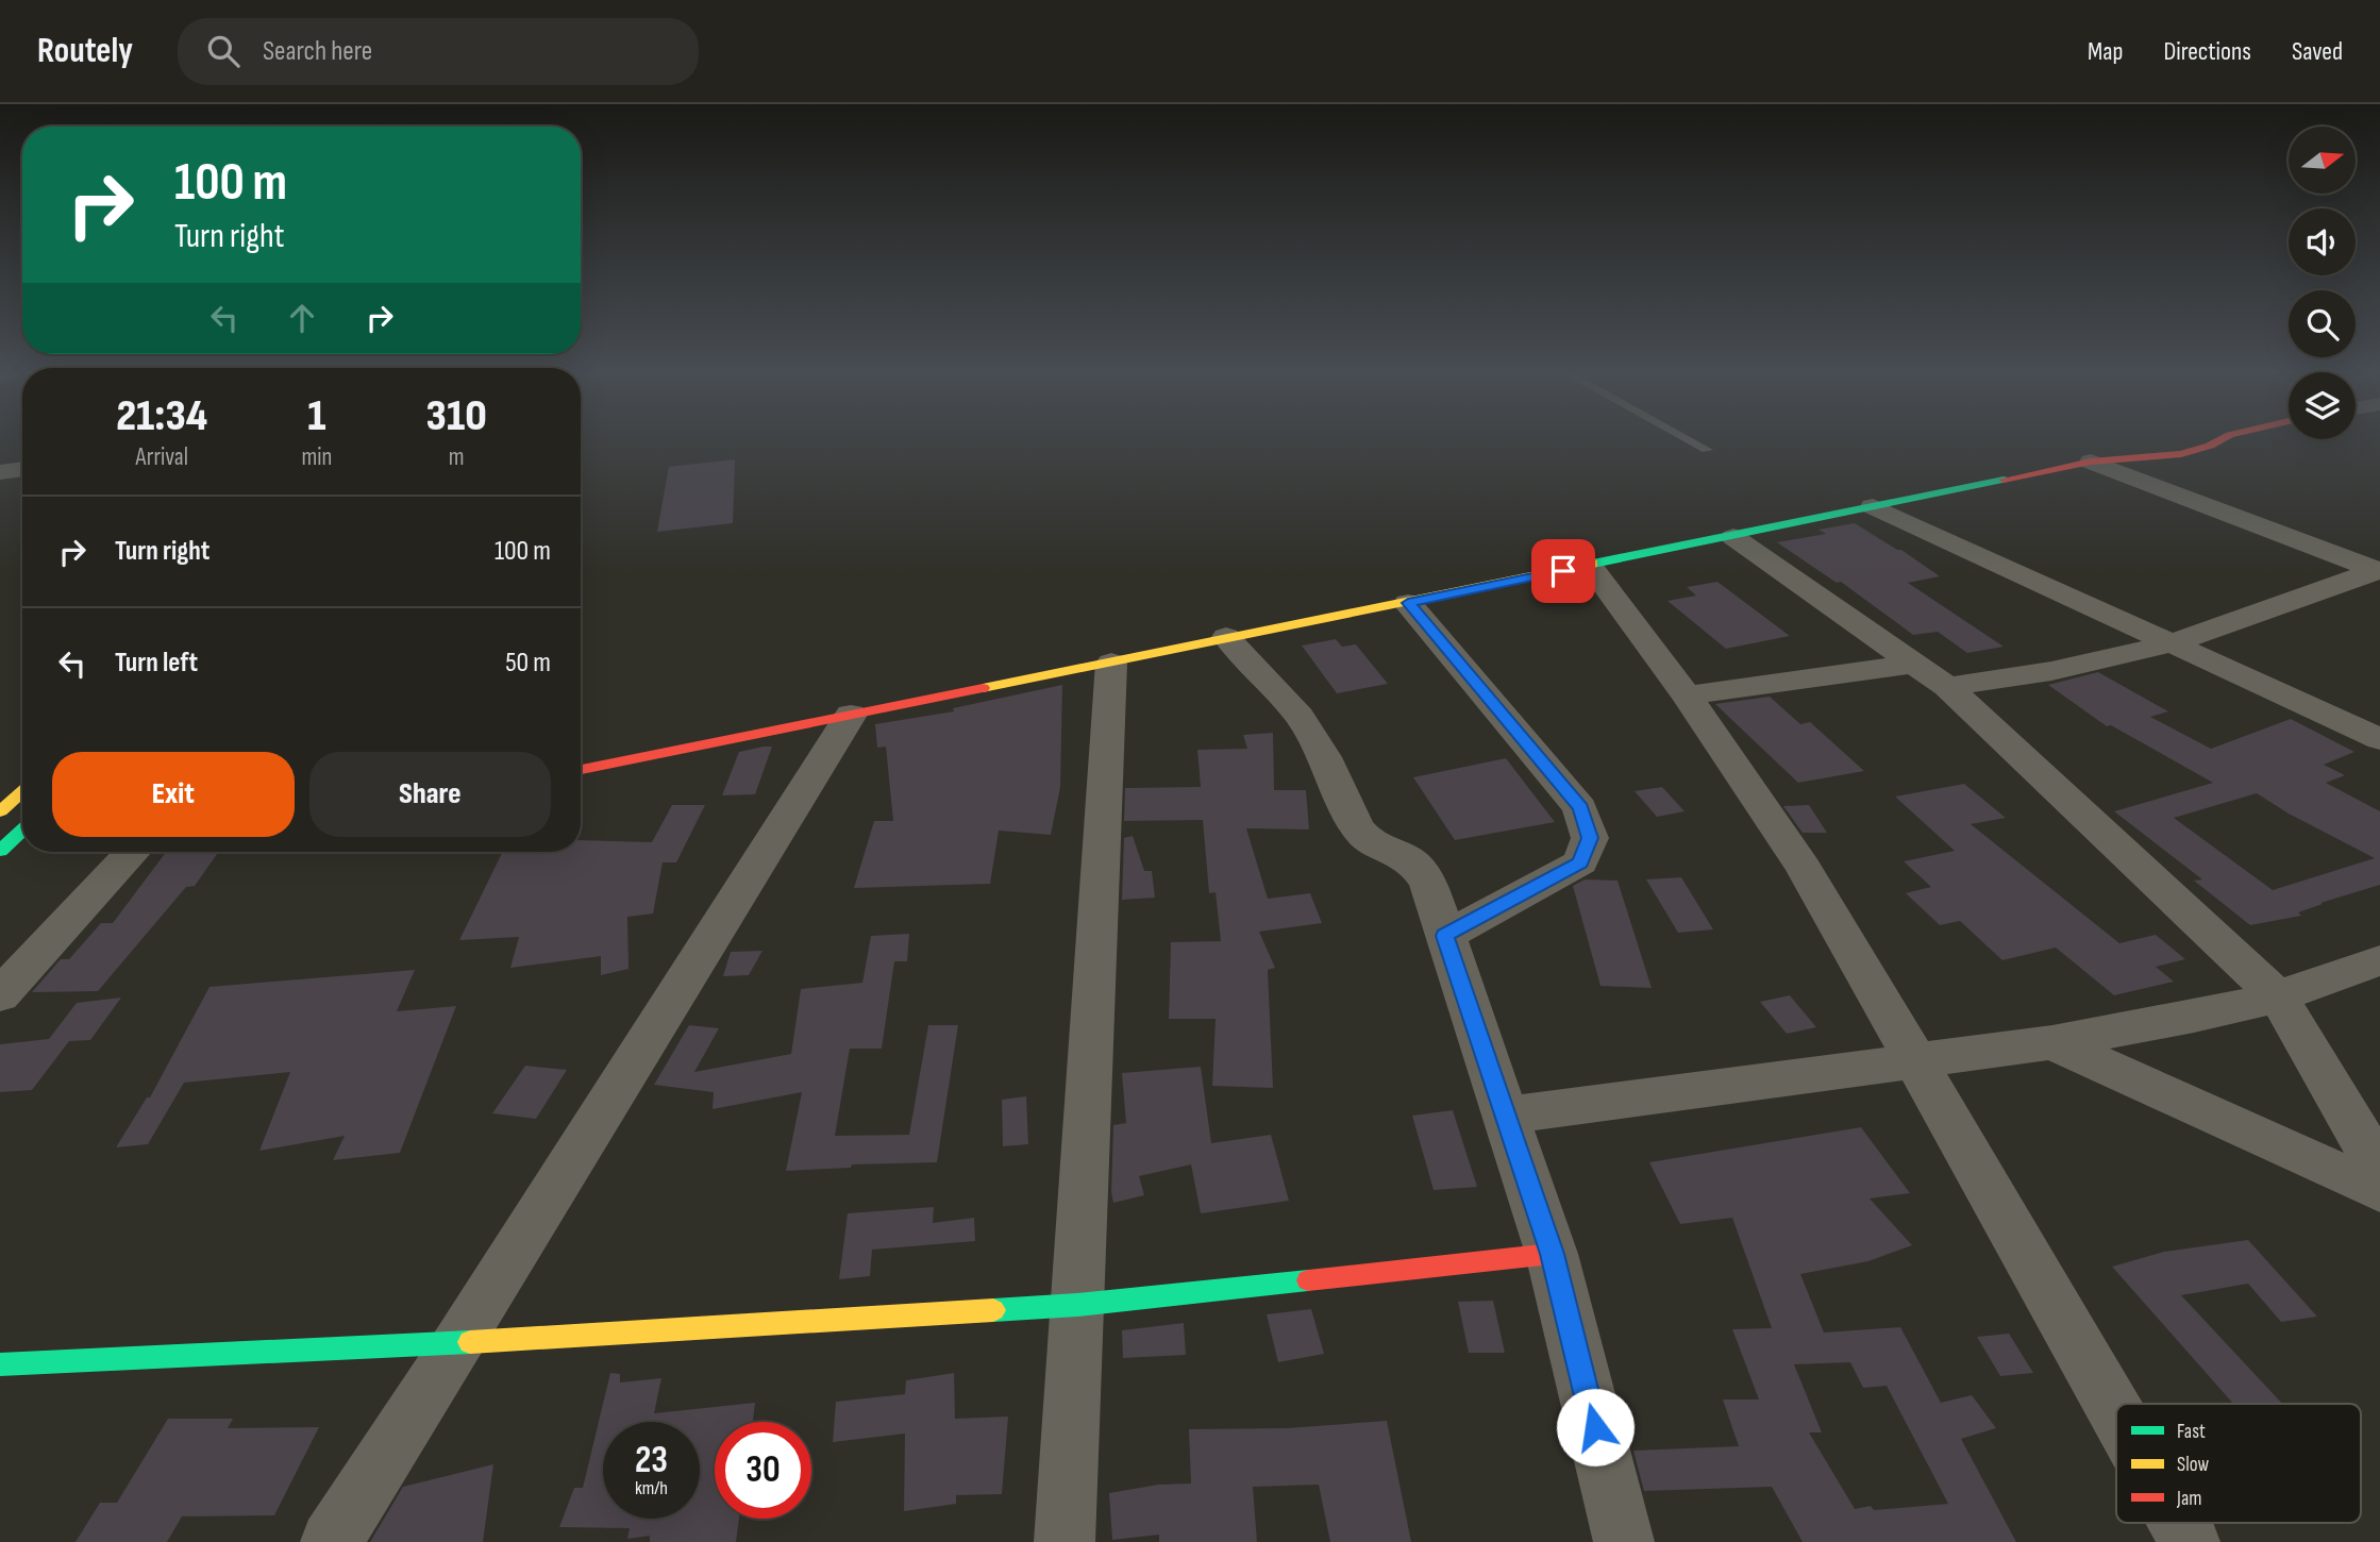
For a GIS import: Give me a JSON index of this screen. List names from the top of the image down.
{
  "legend": ["Fast", "Slow", "Jam"],
  "north": "right",
  "page": {
    "header": "Routely",
    "search": "Search here",
    "nav": ["Map", "Directions", "Saved"],
    "turn": ["100 m", "Turn right"],
    "eta": [
      "21:34",
      "Arrival",
      "1",
      "min",
      "310",
      "m"
    ],
    "list": [
      {
        "name": "Turn right",
        "value": "100 m"
      },
      {
        "name": "Turn left",
        "value": "50 m"
      }
    ],
    "buttons": ["Exit", "Share"],
    "speed": "23 km/h",
    "limit": "30"
  }
}
